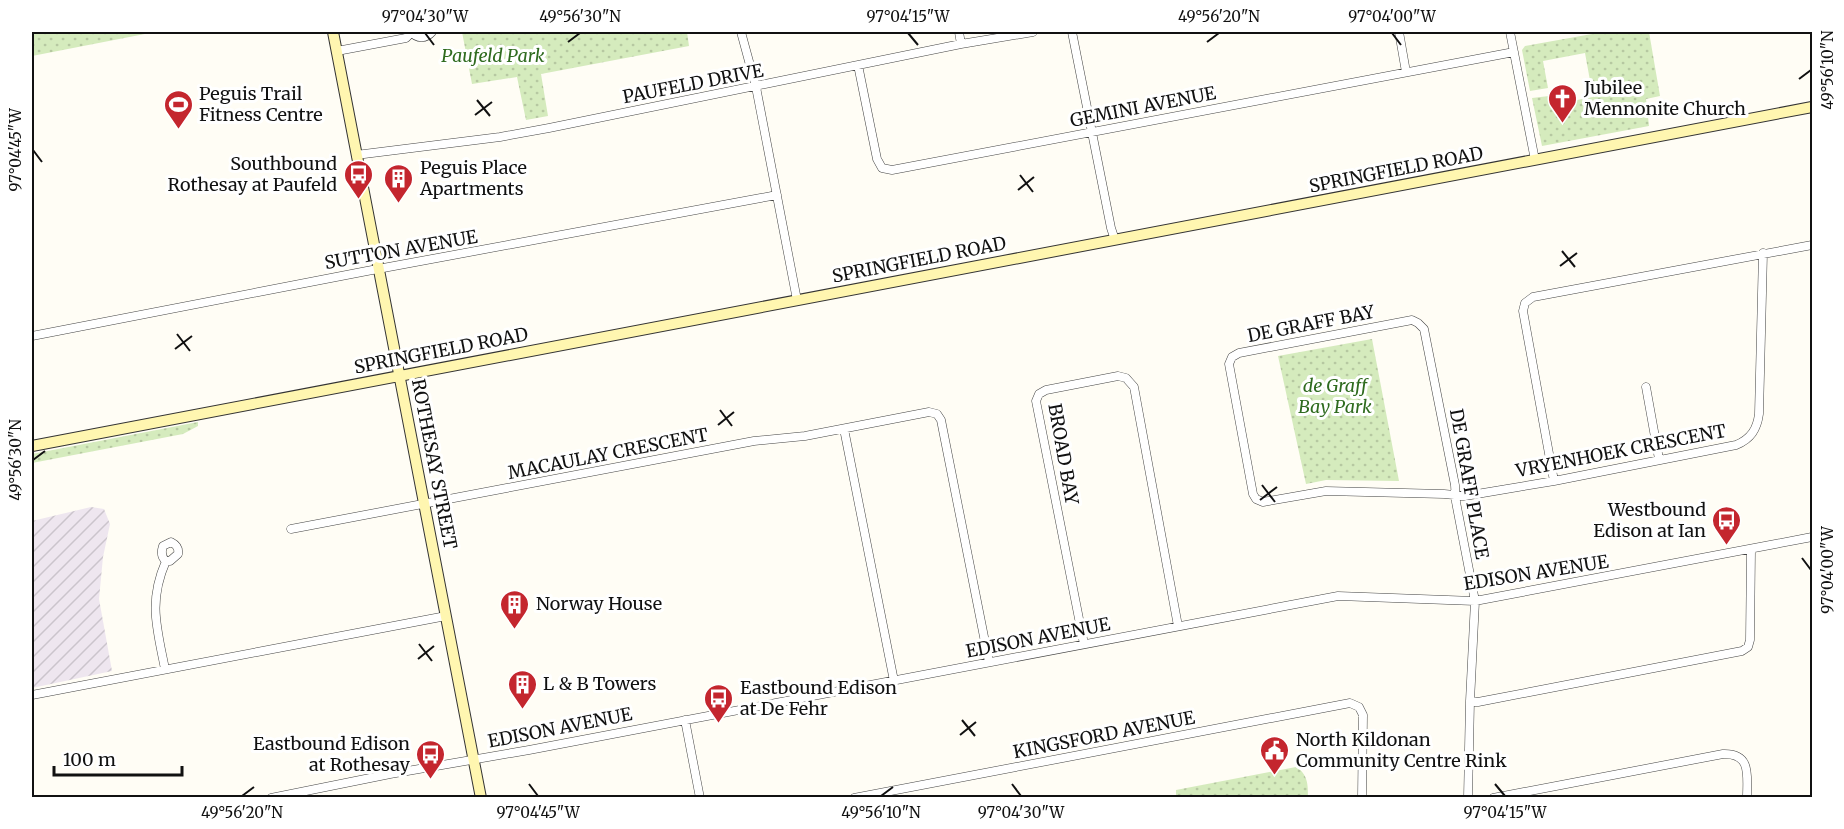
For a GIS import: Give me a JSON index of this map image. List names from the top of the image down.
{
  "streets": {
    "street": [
      "PAUFELD DRIVE",
      "GEMINI AVENUE",
      "SPRINGFIELD ROAD",
      "SUTTON AVENUE",
      "DE GRAFF BAY",
      "VRYENHOEK CRESCENT",
      "MACAULAY CRESCENT",
      "BROAD BAY",
      "ROTHESAY STREET",
      "DE GRAFF PLACE",
      "EDISON AVENUE",
      "KINGSFORD AVENUE"
    ]
  },
  "crossings": [
    ["PAUFELD DRIVE", "GEMINI AVENUE"],
    ["PAUFELD DRIVE", "ROTHESAY STREET"],
    ["SPRINGFIELD ROAD", "ROTHESAY STREET"],
    ["SUTTON AVENUE", "ROTHESAY STREET"],
    ["DE GRAFF BAY", "VRYENHOEK CRESCENT"],
    ["DE GRAFF BAY", "DE GRAFF PLACE"],
    ["VRYENHOEK CRESCENT", "DE GRAFF PLACE"],
    ["MACAULAY CRESCENT", "ROTHESAY STREET"],
    ["MACAULAY CRESCENT", "EDISON AVENUE"],
    ["BROAD BAY", "EDISON AVENUE"],
    ["ROTHESAY STREET", "EDISON AVENUE"],
    ["DE GRAFF PLACE", "EDISON AVENUE"]
  ],
  "parks": ["Paufeld Park", "de Graff Bay Park"],
  "places": {
    "church": ["Jubilee Mennonite Church"],
    "sports": ["Peguis Trail Fitness Centre"],
    "bus stop": [
      "Southbound Rothesay at Paufeld",
      "Westbound Edison at Ian",
      "Eastbound Edison at De Fehr",
      "Eastbound Edison at Rothesay"
    ],
    "building": ["Peguis Place Apartments", "Norway House", "L & B Towers"],
    "public building": ["North Kildonan Community Centre Rink"]
  },
  "scale_bar": "100 m",
  "coordinates": [
    "97°04'30\"W",
    "49°56'30\"N",
    "97°04'15\"W",
    "49°56'20\"N",
    "97°04'00\"W",
    "49°56'10\"N",
    "97°04'45\"W"
  ]
}
